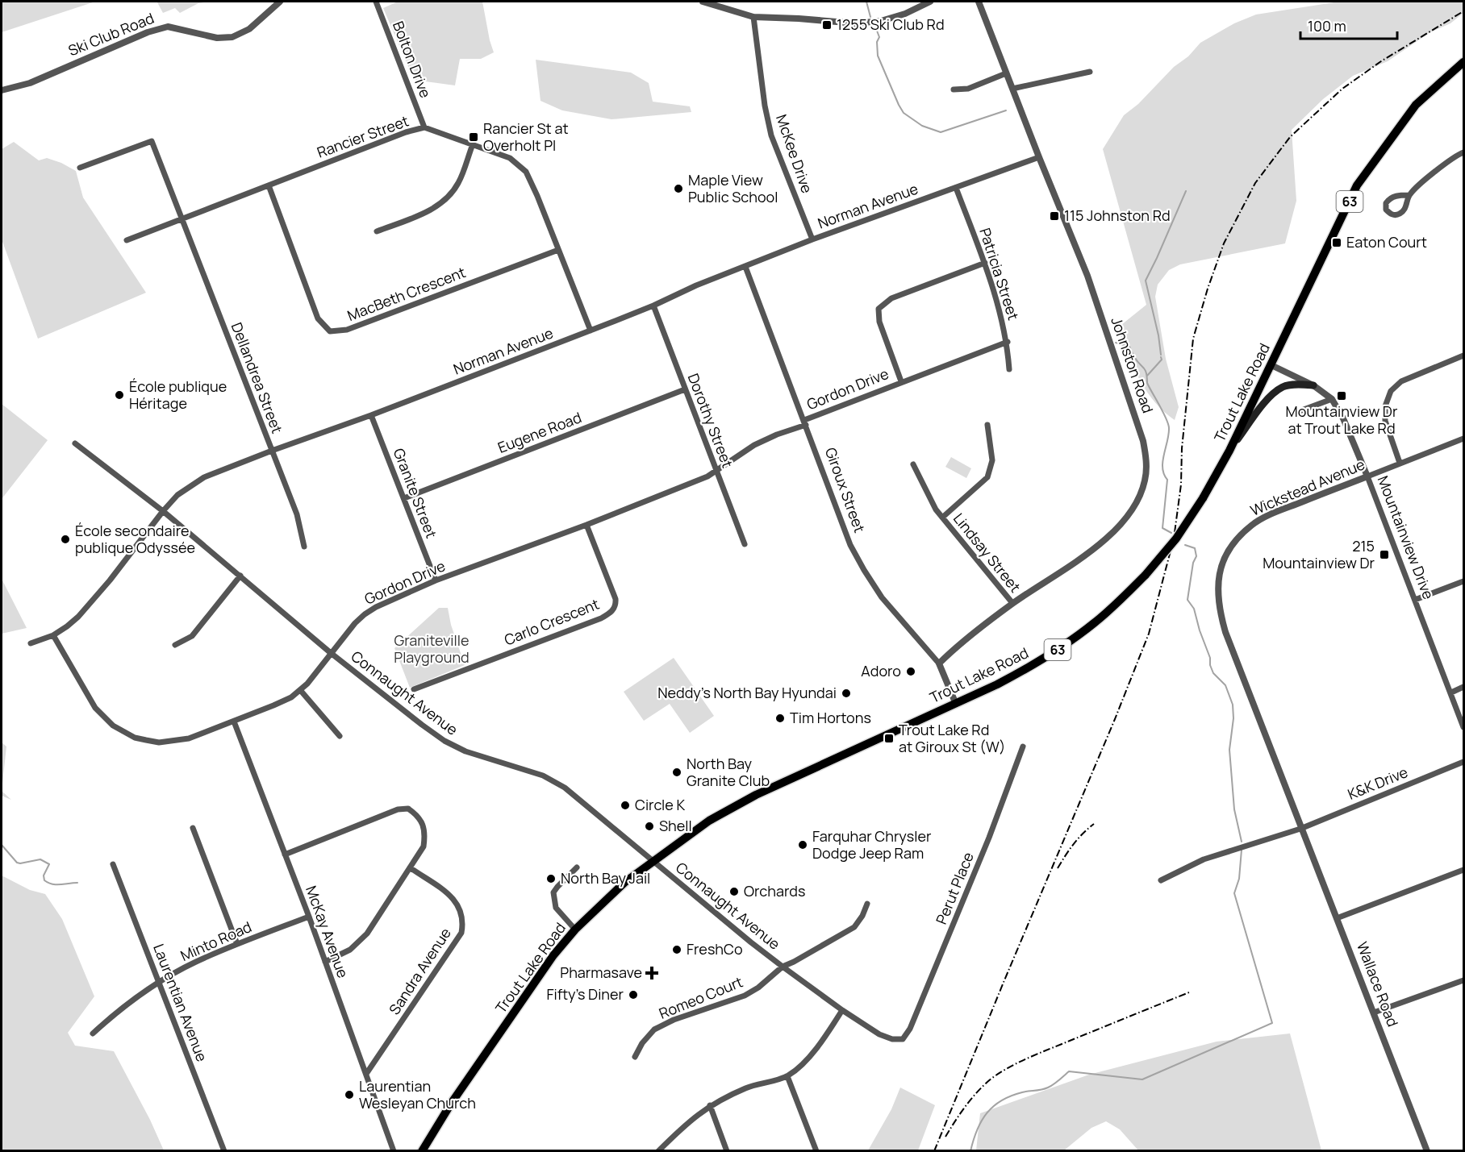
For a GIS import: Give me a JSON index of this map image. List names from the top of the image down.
{
  "streets": {
    "main road": ["63", "Trout Lake Road"],
    "street": [
      "Ski Club Road",
      "Bolton Drive",
      "Rancier Street",
      "McKee Drive",
      "Norman Avenue",
      "Patricia Street",
      "MacBeth Crescent",
      "Johnston Road",
      "Dellandrea Street",
      "Gordon Drive",
      "Dorothy Street",
      "Eugene Road",
      "Wickstead Avenue",
      "Giroux Street",
      "Granite Street",
      "Mountainview Drive",
      "Lindsay Street",
      "Carlo Crescent",
      "Connaught Avenue",
      "K&K Drive",
      "Perut Place",
      "McKay Avenue",
      "Minto Road",
      "Sandra Avenue",
      "Wallace Road",
      "Romeo Court",
      "Laurentian Avenue"
    ]
  },
  "crossings": [
    ["Bolton Drive", "Rancier Street"],
    ["Rancier Street", "Norman Avenue"],
    ["Rancier Street", "MacBeth Crescent"],
    ["Rancier Street", "Dellandrea Street"],
    ["McKee Drive", "Norman Avenue"],
    ["Norman Avenue", "Patricia Street"],
    ["Norman Avenue", "Johnston Road"],
    ["Norman Avenue", "Dellandrea Street"],
    ["Norman Avenue", "Gordon Drive"],
    ["Norman Avenue", "Dorothy Street"],
    ["Norman Avenue", "Giroux Street"],
    ["Norman Avenue", "Granite Street"],
    ["Norman Avenue", "Connaught Avenue"],
    ["Patricia Street", "Gordon Drive"],
    ["Johnston Road", "Giroux Street"],
    ["Johnston Road", "Lindsay Street"],
    ["Gordon Drive", "Dorothy Street"],
    ["Gordon Drive", "Giroux Street"],
    ["Gordon Drive", "Granite Street"],
    ["Gordon Drive", "Carlo Crescent"],
    ["Gordon Drive", "Connaught Avenue"],
    ["Gordon Drive", "McKay Avenue"],
    ["Trout Lake Road", "Giroux Street"],
    ["Trout Lake Road", "Mountainview Drive"],
    ["Trout Lake Road", "Connaught Avenue"],
    ["Dorothy Street", "Eugene Road"],
    ["Eugene Road", "Granite Street"],
    ["Wickstead Avenue", "Mountainview Drive"],
    ["Wickstead Avenue", "K&K Drive"],
    ["Wickstead Avenue", "Wallace Road"],
    ["Connaught Avenue", "Perut Place"],
    ["Connaught Avenue", "Romeo Court"],
    ["K&K Drive", "Wallace Road"],
    ["McKay Avenue", "Minto Road"],
    ["McKay Avenue", "Sandra Avenue"],
    ["Minto Road", "Laurentian Avenue"]
  ],
  "parks": ["Graniteville Playground"],
  "places": {
    "transit": [
      "1255 Ski Club Rd",
      "Rancier St at Overholt Pl",
      "115 Johnston Rd",
      "Eaton Court",
      "Mountainview Dr at Trout Lake Rd",
      "215 Mountainview Dr",
      "Trout Lake Rd at Giroux St (W)"
    ],
    "other": [
      "Maple View Public School",
      "École publique Héritage",
      "École secondaire publique Odyssée",
      "Adoro",
      "Neddy's North Bay Hyundai",
      "Tim Hortons",
      "North Bay Granite Club",
      "Circle K",
      "Shell",
      "Farquhar Chrysler Dodge Jeep Ram",
      "North Bay Jail",
      "Orchards",
      "FreshCo",
      "Fifty's Diner",
      "Laurentian Wesleyan Church"
    ],
    "health": ["Pharmasave"]
  },
  "scale_bar": "100 m"
}
